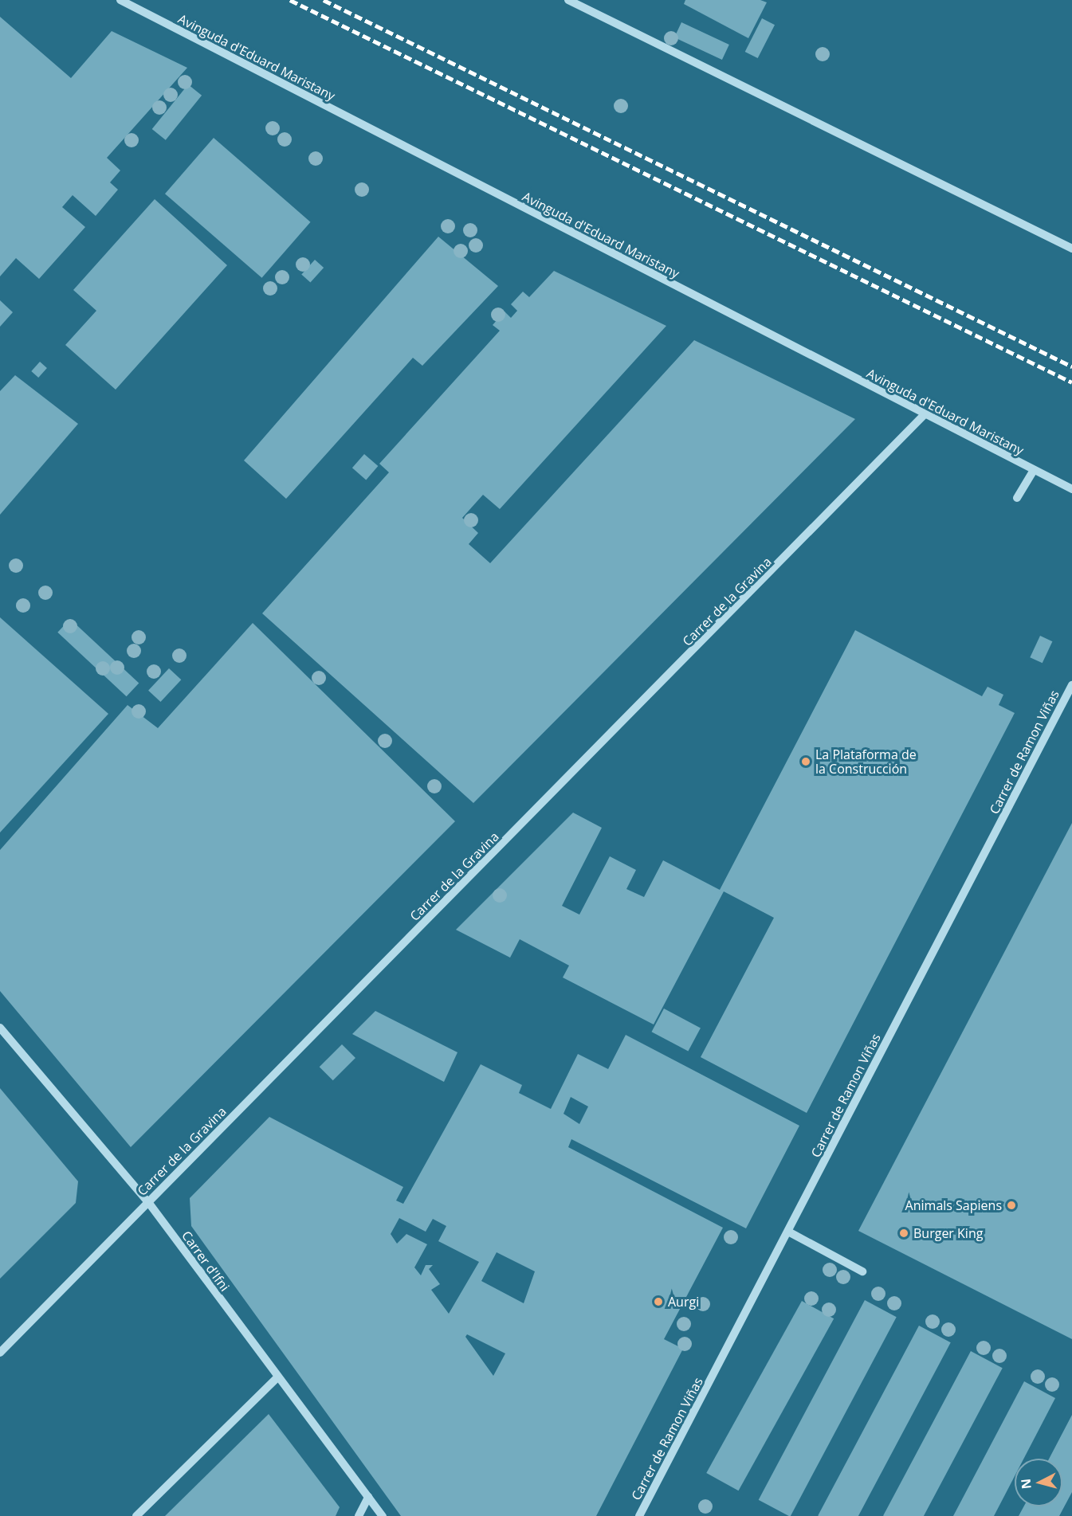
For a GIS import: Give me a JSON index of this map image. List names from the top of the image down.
{
  "streets": {
    "street": [
      "Avinguda d'Eduard Maristany",
      "Carrer de la Gravina",
      "Carrer de Ramon Viñas",
      "Carrer d'Ifni"
    ]
  },
  "crossings": [
    ["Avinguda d'Eduard Maristany", "Carrer de la Gravina"],
    ["Carrer de la Gravina", "Carrer d'Ifni"]
  ],
  "places": [
    "La Plataforma de la Construcción",
    "Animals Sapiens",
    "Burger King",
    "Aurgi"
  ],
  "north": "left"
}
